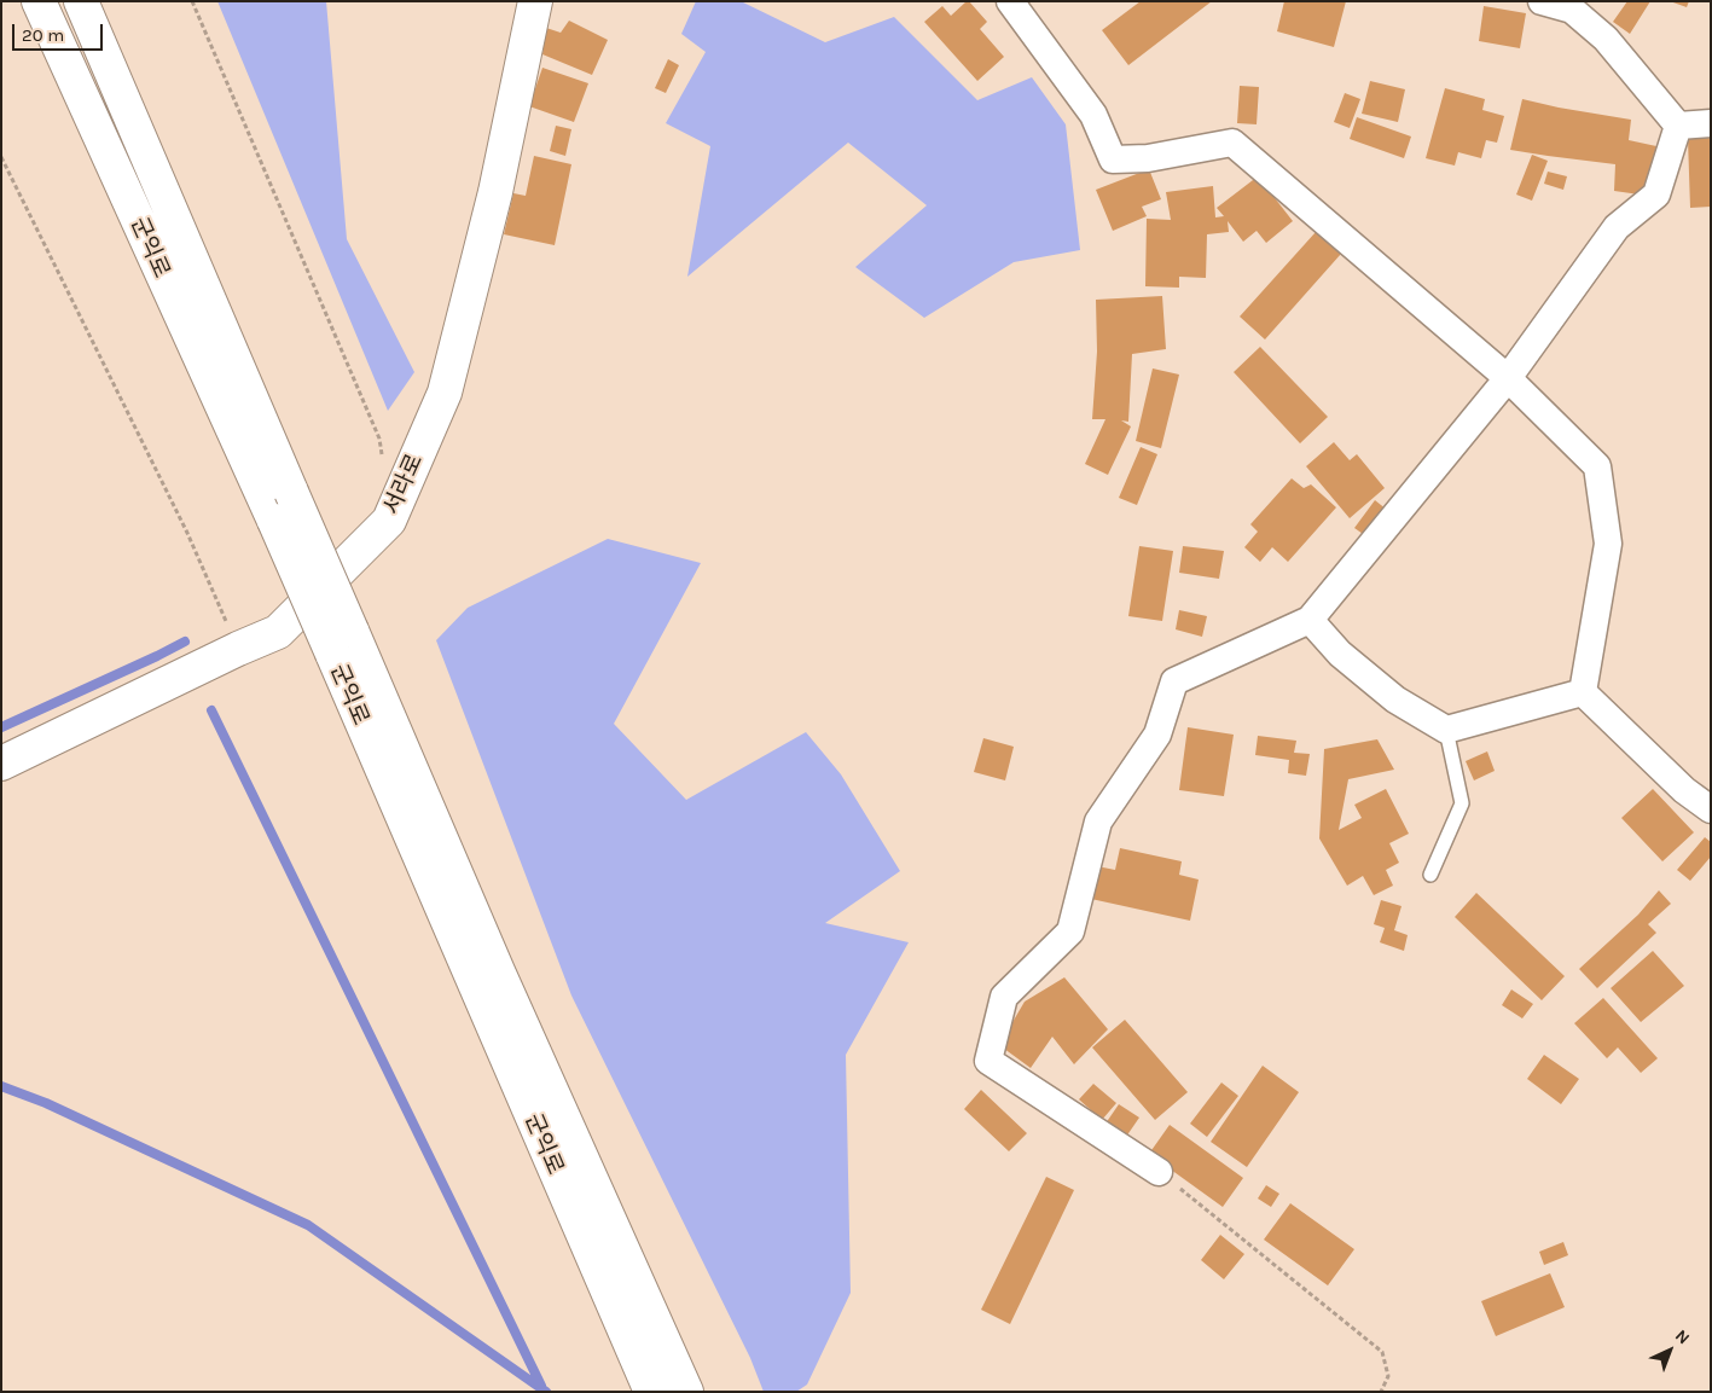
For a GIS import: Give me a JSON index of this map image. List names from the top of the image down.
{
  "streets": {
    "main road": ["군익로", "서라로"]
  },
  "scale_bar": "20 m",
  "north": "top right"
}
